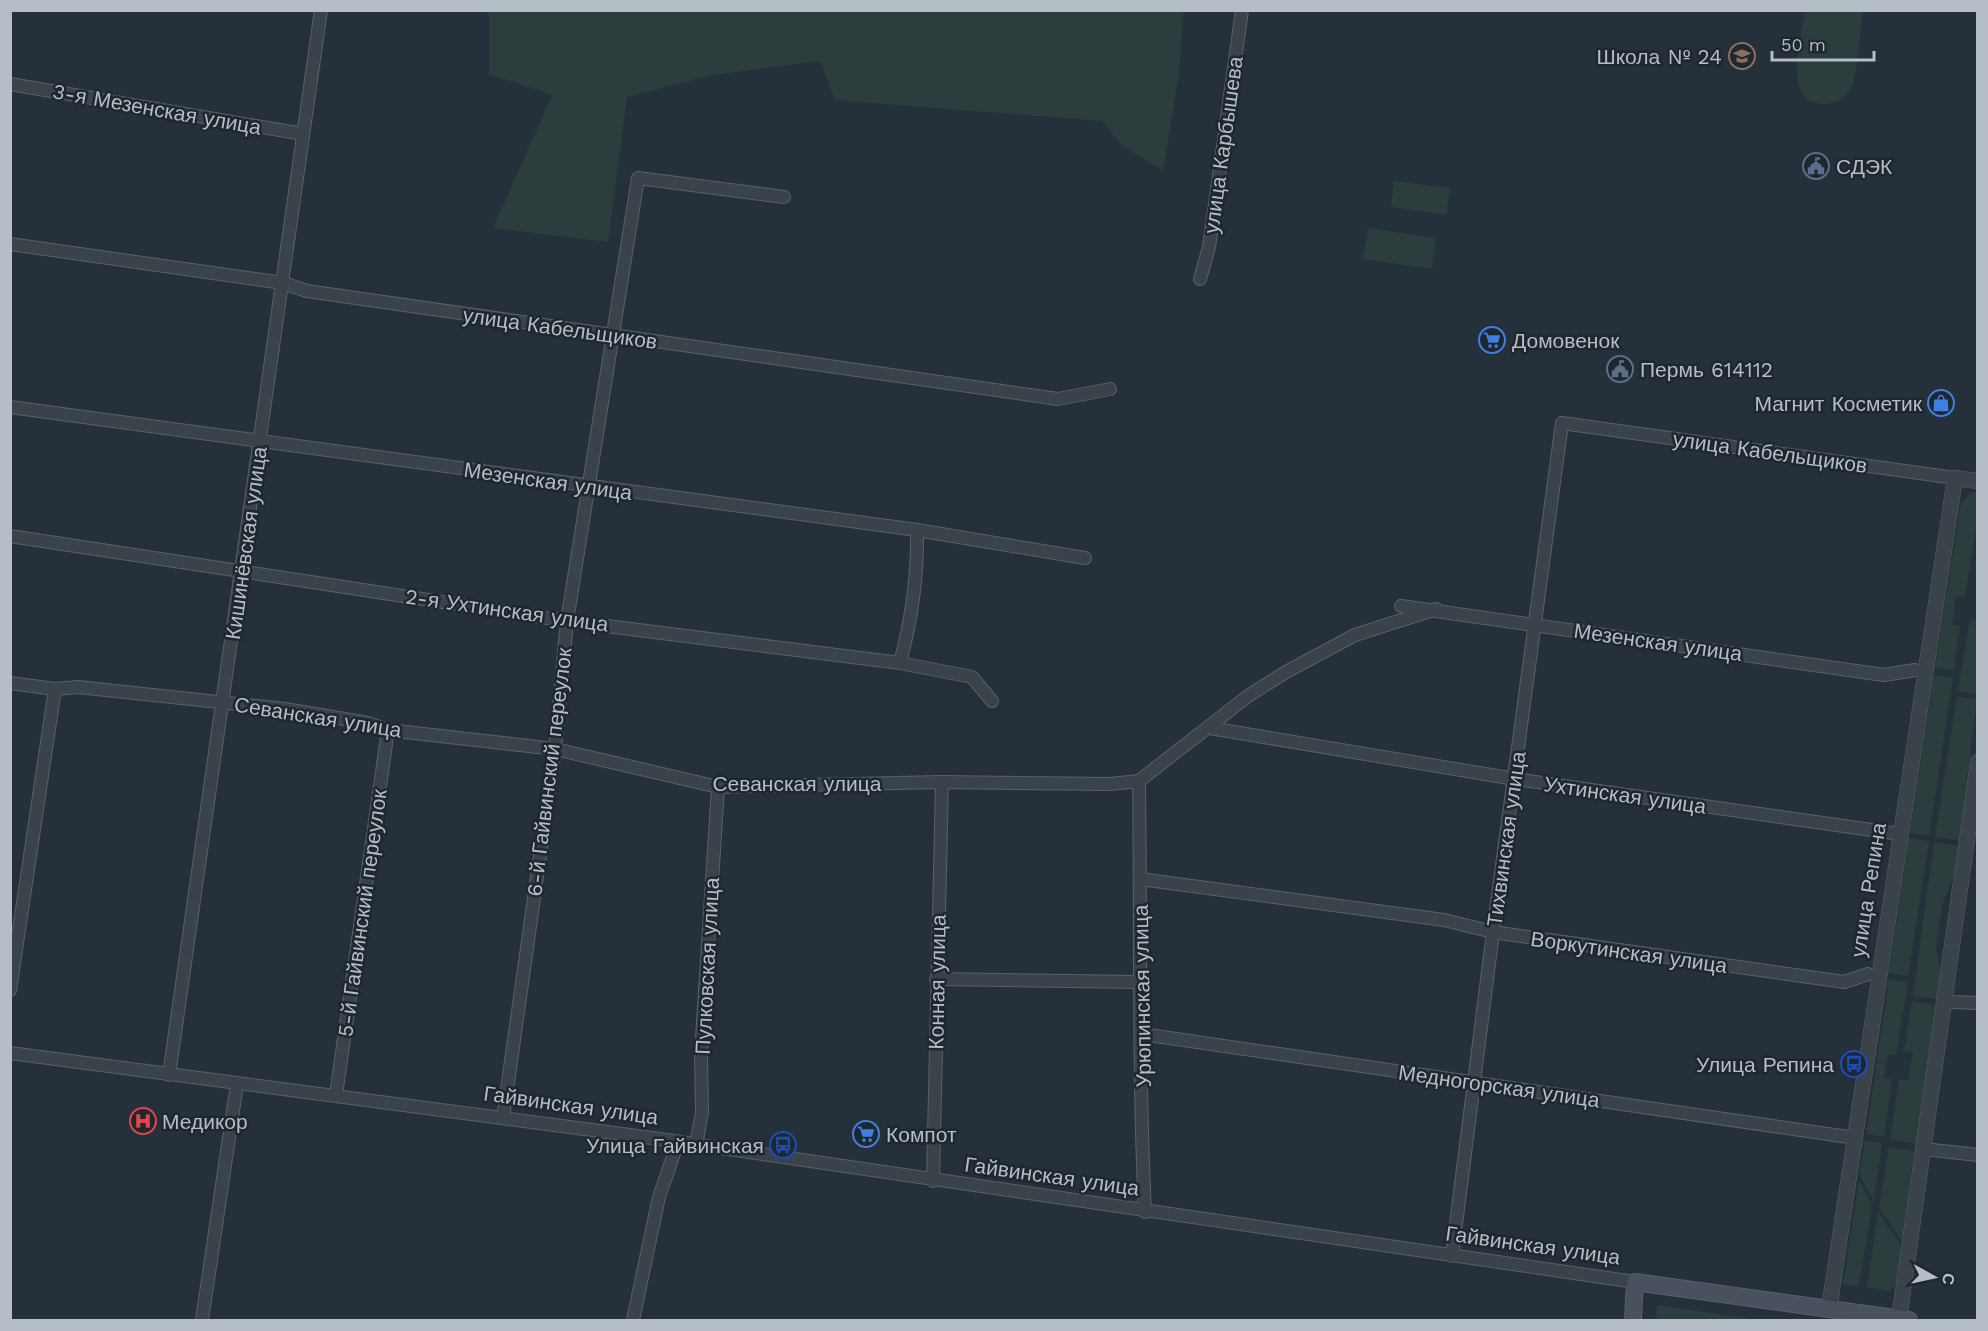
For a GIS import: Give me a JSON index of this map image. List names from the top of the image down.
{
  "streets": {
    "main road": ["Гайвинская улица"],
    "street": [
      "3-я Мезенская улица",
      "улица Карбышева",
      "улица Кабельщиков",
      "Мезенская улица",
      "Кишинёвская улица",
      "2-я Ухтинская улица",
      "Севанская улица",
      "6-й Гайвинский переулок",
      "Ухтинская улица",
      "Тихвинская улица",
      "улица Репина",
      "5-й Гайвинский переулок",
      "Воркутинская улица",
      "Пулковская улица",
      "Конная улица",
      "Урюпинская улица",
      "Медногорская улица"
    ]
  },
  "crossings": [
    ["3-я Мезенская улица", "Кишинёвская улица"],
    ["улица Кабельщиков", "Кишинёвская улица"],
    ["улица Кабельщиков", "6-й Гайвинский переулок"],
    ["улица Кабельщиков", "Тихвинская улица"],
    ["улица Кабельщиков", "улица Репина"],
    ["Мезенская улица", "Кишинёвская улица"],
    ["Мезенская улица", "6-й Гайвинский переулок"],
    ["Мезенская улица", "Тихвинская улица"],
    ["Кишинёвская улица", "2-я Ухтинская улица"],
    ["Кишинёвская улица", "Севанская улица"],
    ["Кишинёвская улица", "Гайвинская улица"],
    ["2-я Ухтинская улица", "6-й Гайвинский переулок"],
    ["Севанская улица", "6-й Гайвинский переулок"],
    ["Севанская улица", "5-й Гайвинский переулок"],
    ["Севанская улица", "Пулковская улица"],
    ["Севанская улица", "Конная улица"],
    ["Севанская улица", "Урюпинская улица"],
    ["6-й Гайвинский переулок", "Гайвинская улица"],
    ["Ухтинская улица", "Тихвинская улица"],
    ["Ухтинская улица", "улица Репина"],
    ["Тихвинская улица", "Воркутинская улица"],
    ["Тихвинская улица", "Медногорская улица"],
    ["Тихвинская улица", "Гайвинская улица"],
    ["улица Репина", "Медногорская улица"],
    ["улица Репина", "Гайвинская улица"],
    ["5-й Гайвинский переулок", "Гайвинская улица"],
    ["Воркутинская улица", "Урюпинская улица"],
    ["Пулковская улица", "Гайвинская улица"],
    ["Конная улица", "Гайвинская улица"],
    ["Урюпинская улица", "Медногорская улица"],
    ["Урюпинская улица", "Гайвинская улица"]
  ],
  "places": {
    "school or university": ["Школа № 24"],
    "public building": ["СДЭК", "Пермь 614112"],
    "supermarket": ["Домовенок", "Компот"],
    "shop": ["Магнит Косметик"],
    "bus stop": ["Улица Репина", "Улица Гайвинская"],
    "hospital": ["Медикор"]
  },
  "scale_bar": "50 m",
  "north": "right"
}
